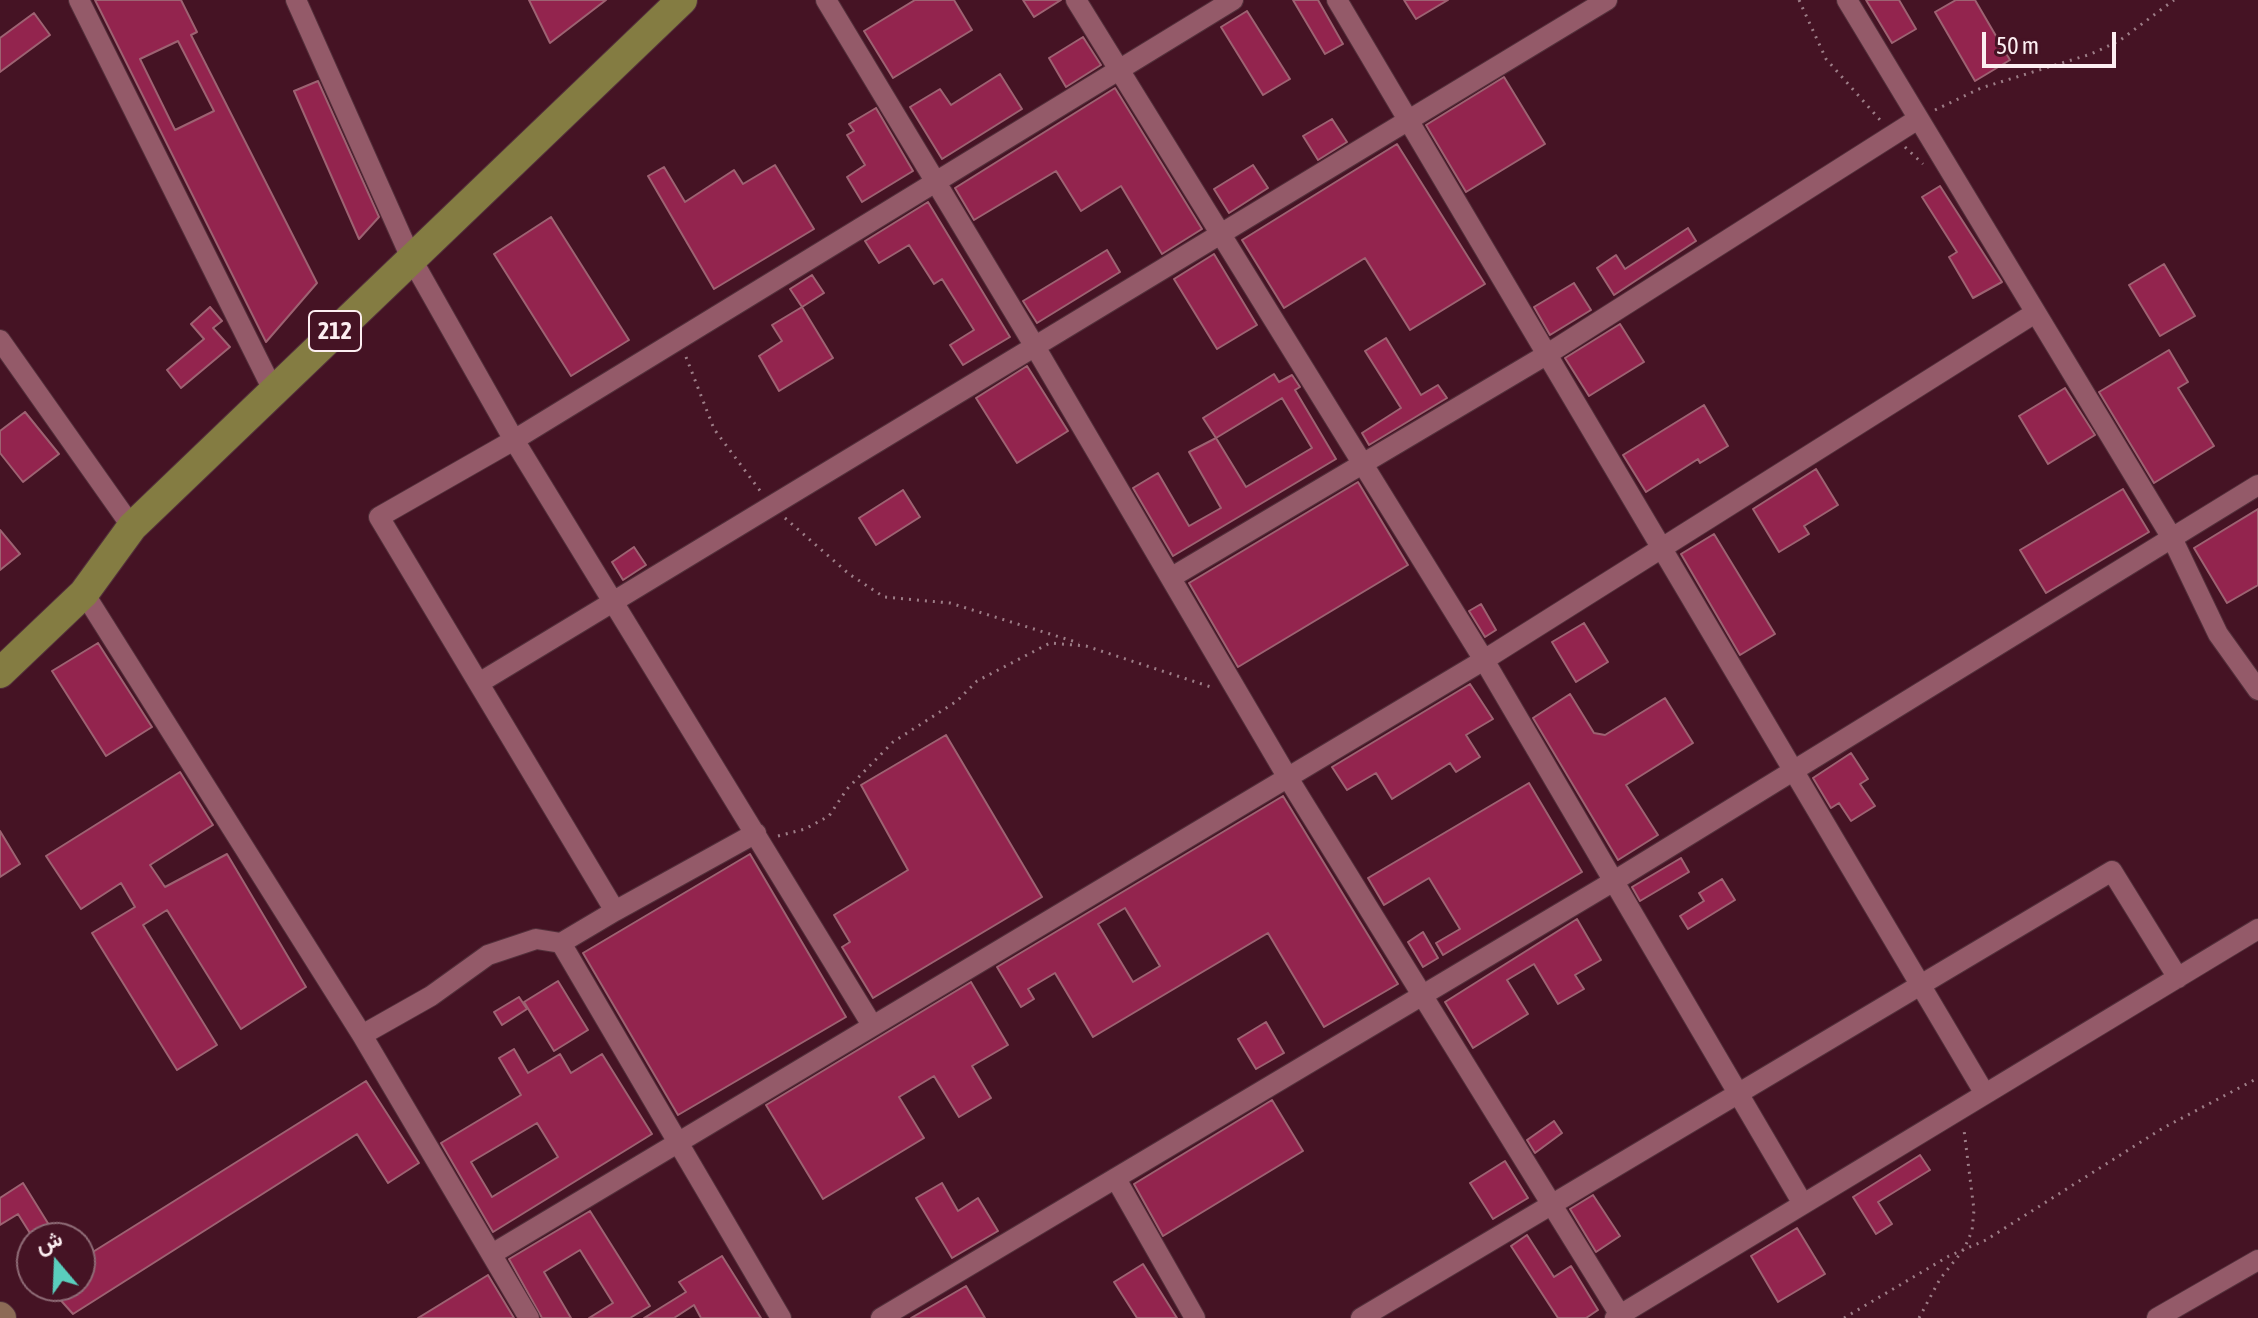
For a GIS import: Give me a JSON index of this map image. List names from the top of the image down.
{
  "streets": {
    "main road": ["212"]
  },
  "scale_bar": "50 m",
  "north": "top"
}
